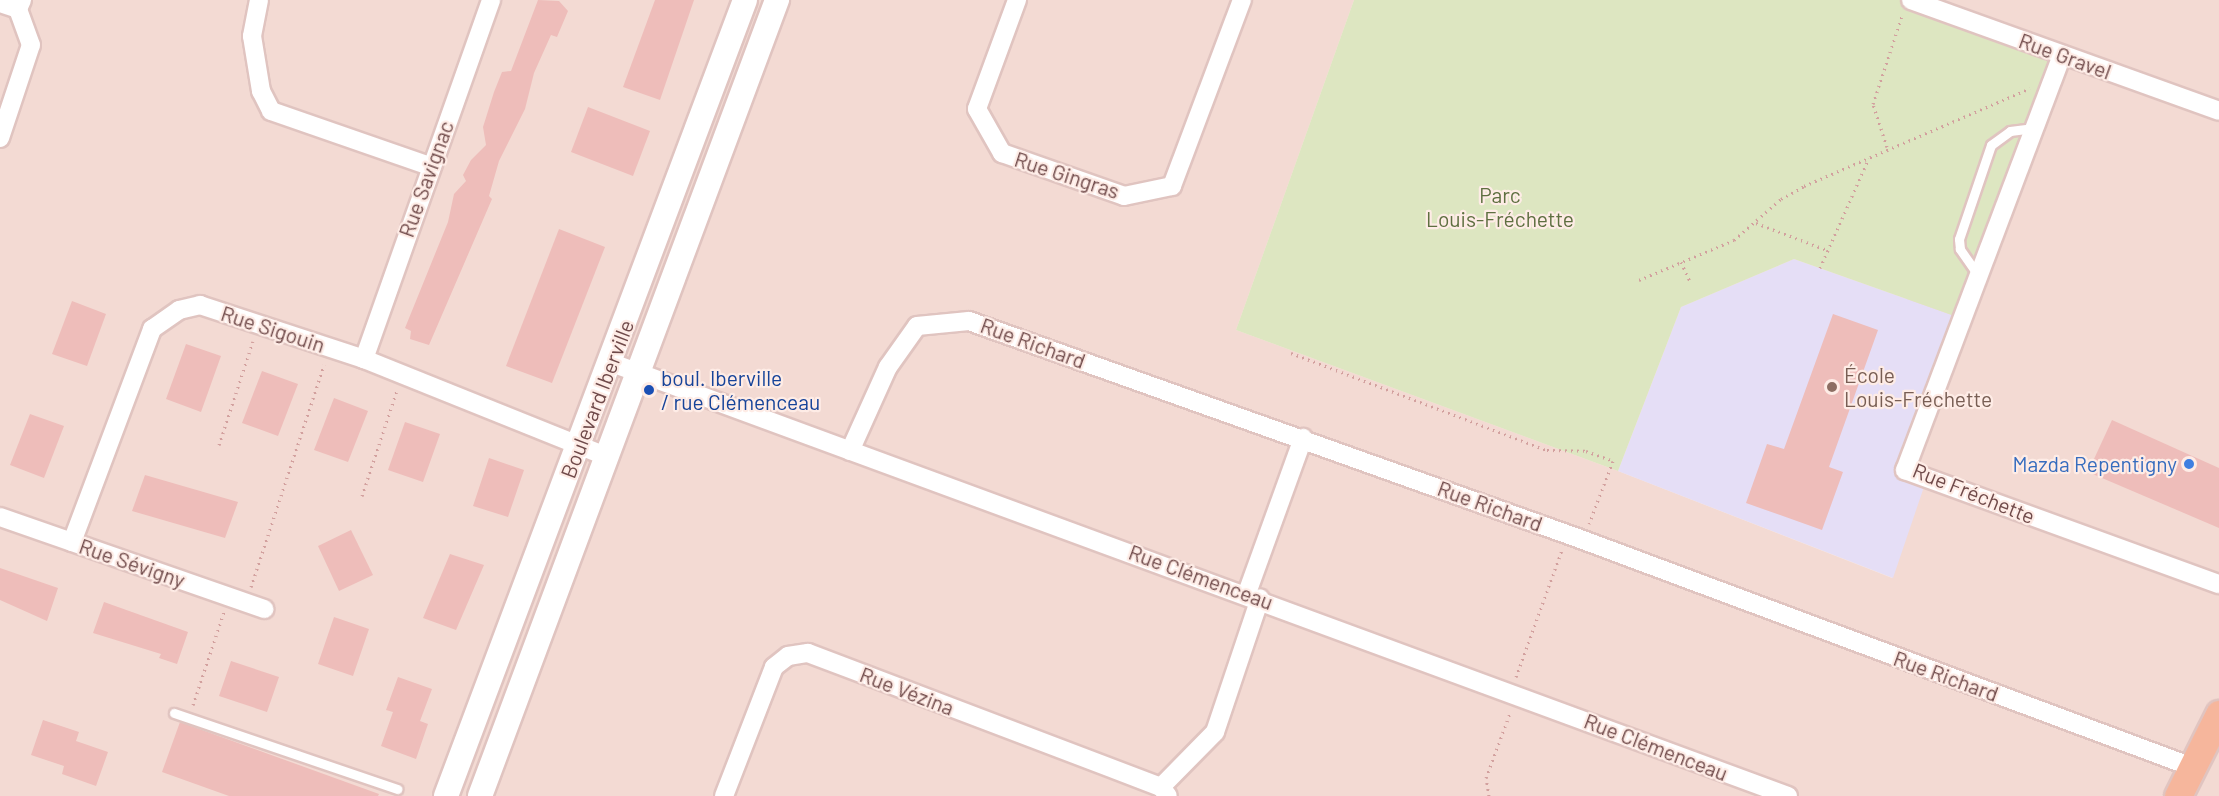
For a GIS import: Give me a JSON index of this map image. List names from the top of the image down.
{
  "streets": {
    "street": [
      "Rue Gravel",
      "Rue Gingras",
      "Rue Savignac",
      "Rue Sigouin",
      "Rue Richard",
      "Boulevard Iberville",
      "Rue Fréchette",
      "Rue Sévigny",
      "Rue Clémenceau",
      "Rue Vézina"
    ]
  },
  "crossings": [
    ["Rue Gravel", "Rue Fréchette"],
    ["Rue Savignac", "Rue Sigouin"],
    ["Rue Sigouin", "Boulevard Iberville"],
    ["Rue Sigouin", "Rue Sévigny"],
    ["Rue Richard", "Rue Clémenceau"],
    ["Boulevard Iberville", "Rue Clémenceau"]
  ],
  "parks": ["Parc Louis-Fréchette"],
  "places": ["École Louis-Fréchette", "boul. Iberville / rue Clémenceau", "Mazda Repentigny"]
}
